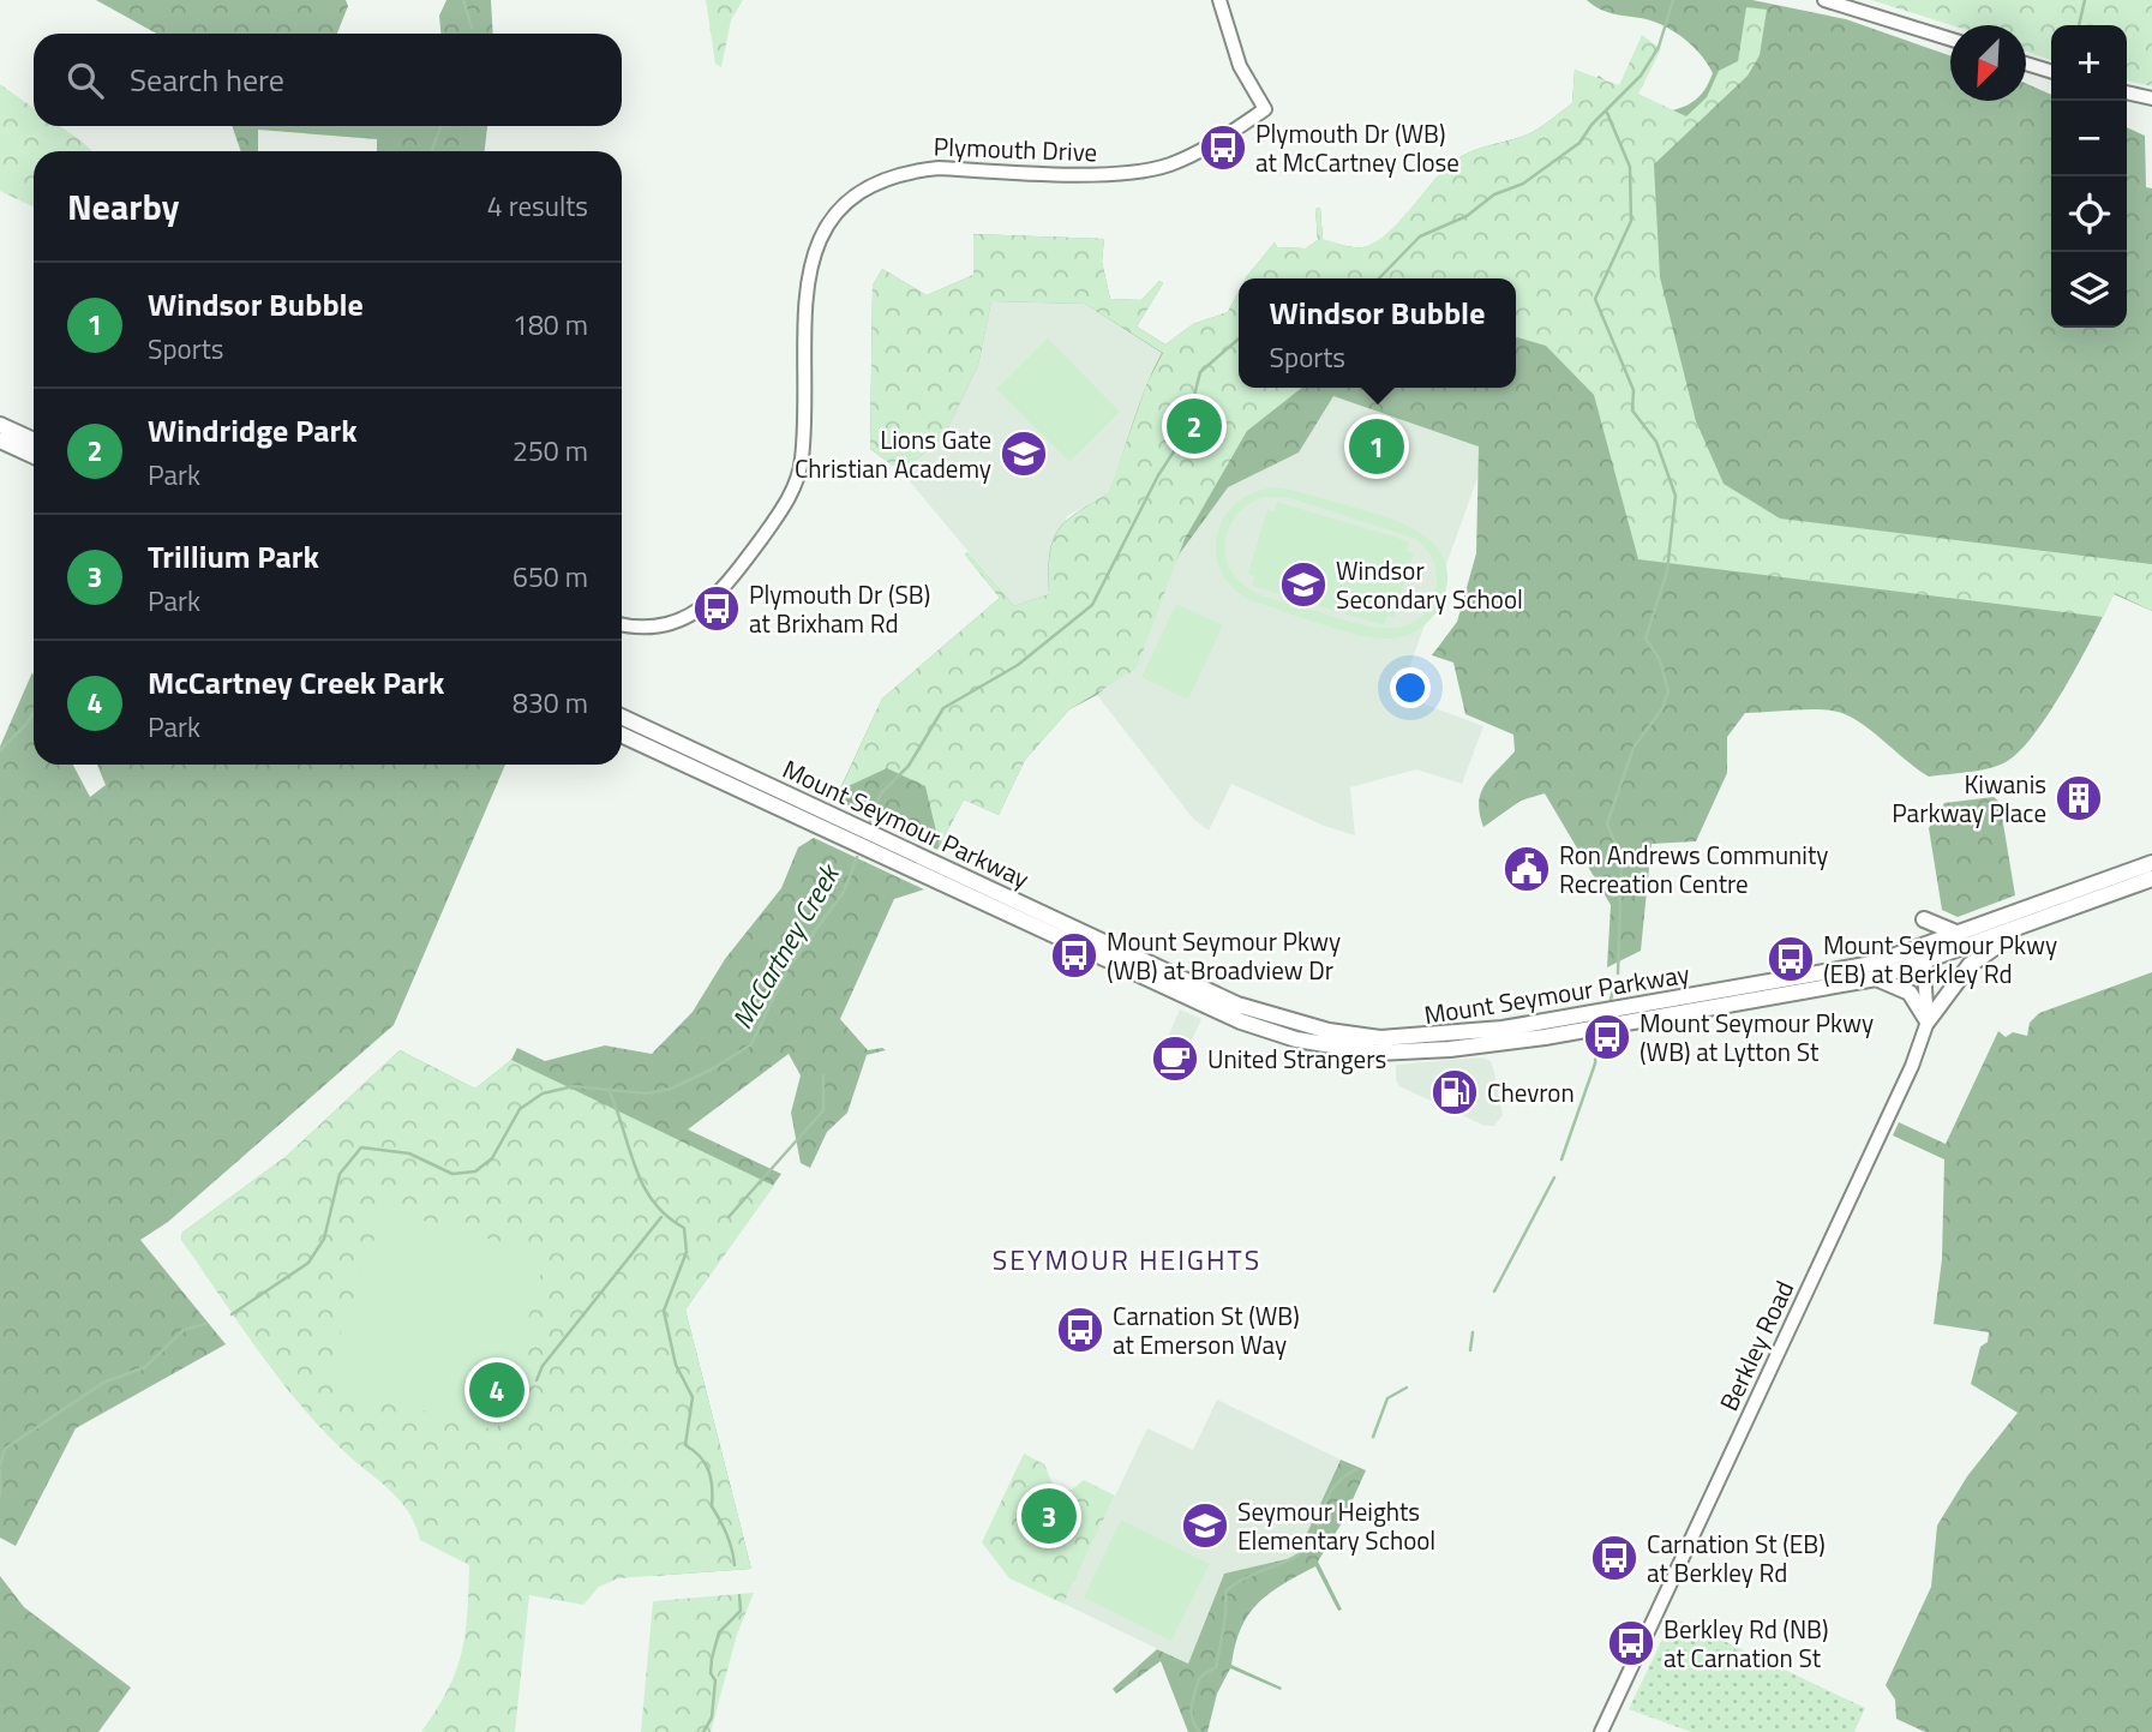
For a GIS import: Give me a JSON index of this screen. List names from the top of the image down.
{
  "streets": {
    "main road": ["Mount Seymour Parkway"],
    "street": ["Plymouth Drive", "Berkley Road"]
  },
  "crossings": [
    ["Mount Seymour Parkway", "Berkley Road"]
  ],
  "districts": ["SEYMOUR HEIGHTS"],
  "water": ["McCartney Creek"],
  "places": {
    "bus stop": [
      "Plymouth Dr (WB) at McCartney Close",
      "Plymouth Dr (SB) at Brixham Rd",
      "Mount Seymour Pkwy (WB) at Broadview Dr",
      "Mount Seymour Pkwy (EB) at Berkley Rd",
      "Mount Seymour Pkwy (WB) at Lytton St",
      "Carnation St (WB) at Emerson Way",
      "Carnation St (EB) at Berkley Rd",
      "Berkley Rd (NB) at Carnation St"
    ],
    "school or university": ["Lions Gate Christian Academy", "Windsor Secondary School", "Seymour Heights Elementary School"],
    "building": ["Kiwanis Parkway Place"],
    "public building": ["Ron Andrews Community Recreation Centre"],
    "cafe": ["United Strangers"],
    "fuel station": ["Chevron"]
  },
  "north": "bottom left",
  "page": {
    "map_buttons": ["+", "−"],
    "search": "Search here",
    "heading": ["Nearby", "4 results"],
    "list": [
      {
        "mark": "1",
        "name": "Windsor Bubble",
        "note": "Sports",
        "value": "180 m"
      },
      {
        "mark": "2",
        "name": "Windridge Park",
        "note": "Park",
        "value": "250 m"
      },
      {
        "mark": "3",
        "name": "Trillium Park",
        "note": "Park",
        "value": "650 m"
      },
      {
        "mark": "4",
        "name": "McCartney Creek Park",
        "note": "Park",
        "value": "830 m"
      }
    ],
    "popup": ["Windsor Bubble", "Sports"],
    "pins": [
      "2",
      "1",
      "4",
      "3"
    ]
  }
}
